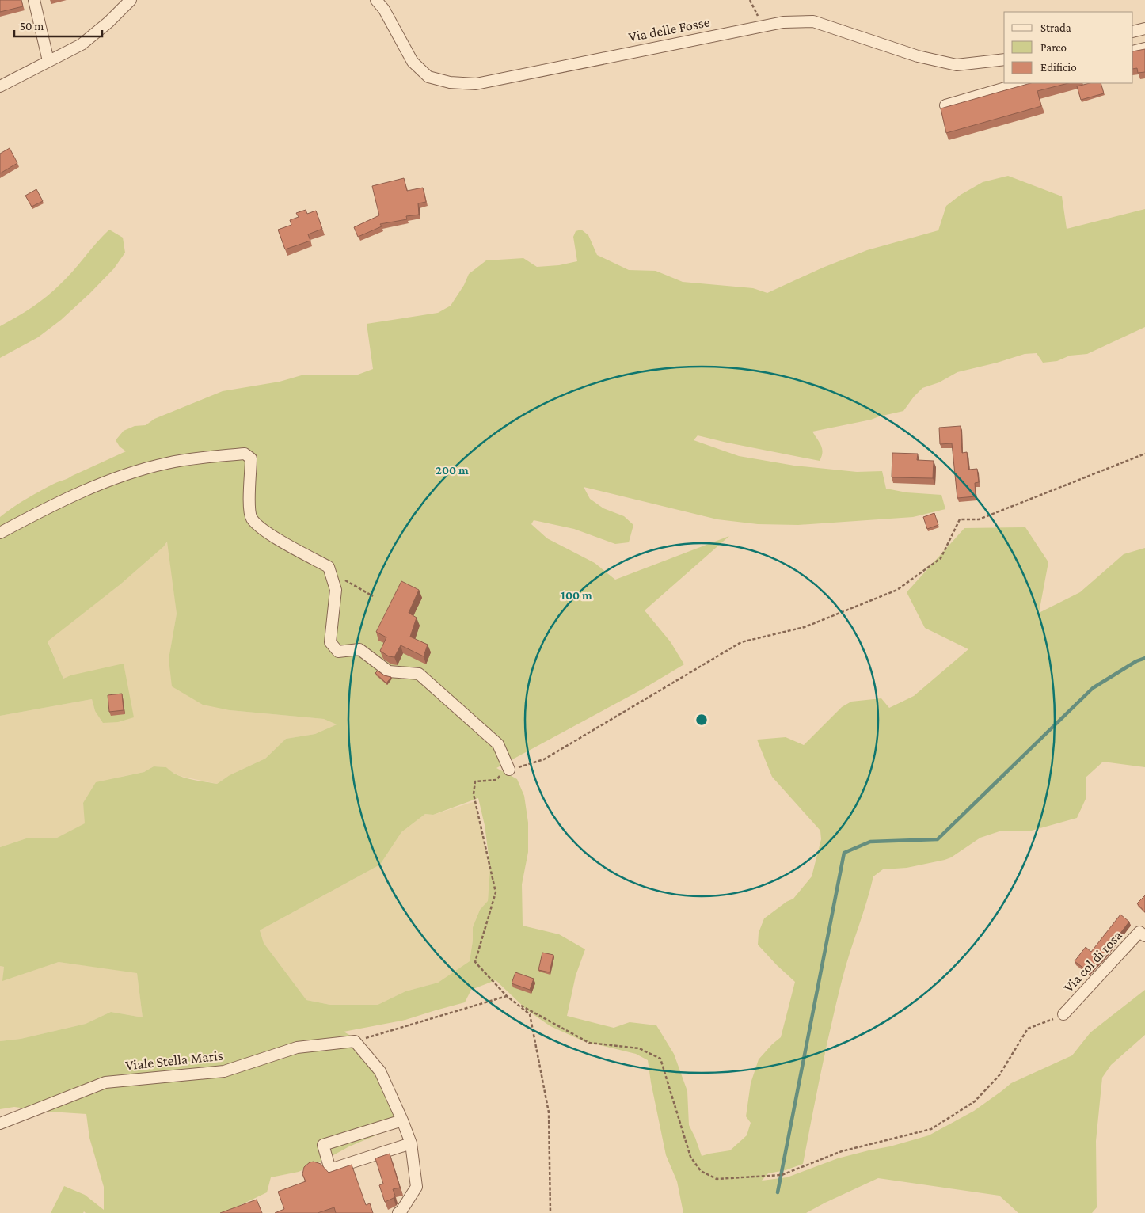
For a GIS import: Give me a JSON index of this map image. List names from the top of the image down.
{
  "streets": {
    "street": ["Via delle Fosse", "Via col di rosa", "Viale Stella Maris"]
  },
  "legend": ["Strada", "Parco", "Edificio"],
  "scale_bar": "50 m",
  "rings": ["200 m", "100 m"]
}
